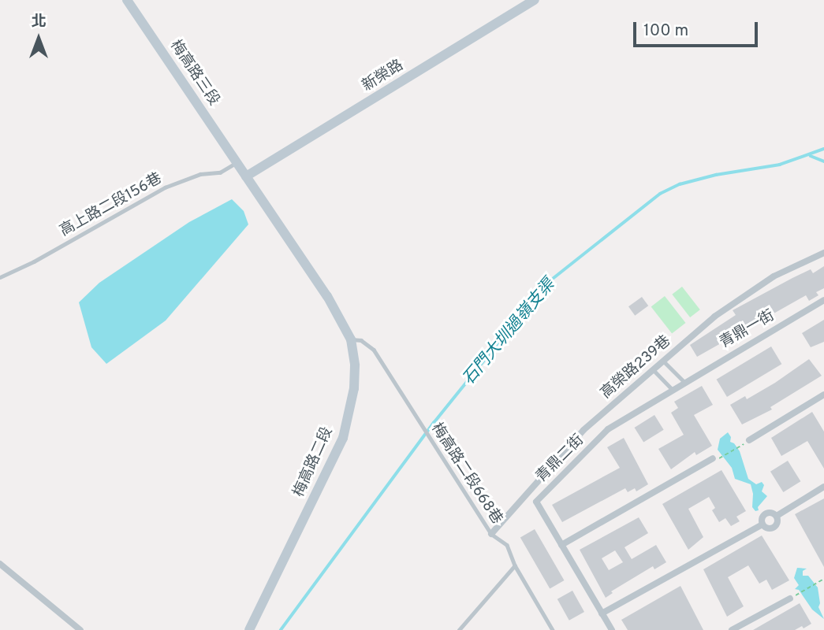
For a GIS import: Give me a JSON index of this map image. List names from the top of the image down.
{
  "streets": {
    "street": [
      "梅高路三段",
      "新榮路",
      "青鼎一街",
      "高榮路239巷",
      "青鼎二街",
      "梅高路二段"
    ],
    "lane": ["高上路二段156巷", "梅高路二段668巷"]
  },
  "crossings": [
    ["梅高路三段", "高上路二段156巷"],
    ["梅高路三段", "梅高路二段"],
    ["新榮路", "梅高路二段"],
    ["高上路二段156巷", "梅高路二段"],
    ["青鼎一街", "青鼎二街"],
    ["高榮路239巷", "梅高路二段668巷"],
    ["梅高路二段", "梅高路二段668巷"]
  ],
  "water": ["石門大圳過嶺支渠"],
  "scale_bar": "100 m",
  "north": "top"
}
